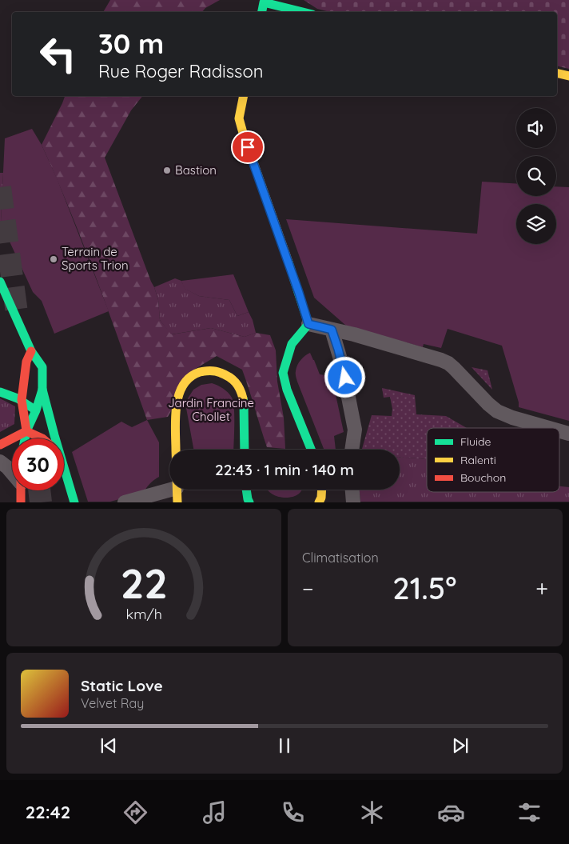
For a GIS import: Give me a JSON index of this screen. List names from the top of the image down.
{
  "parks": ["Jardin Francine Chollet"],
  "places": ["Bastion", "Terrain de Sports Trion"],
  "legend": ["Fluide", "Ralenti", "Bouchon"],
  "page": {
    "turn": ["30 m", "Rue Roger Radisson"],
    "limit": "30",
    "trip": "22:43 · 1 min · 140 m",
    "tile": "Climatisation",
    "heat": ["−", "21.5°", "+"],
    "song": ["Static Love", "Velvet Ray"],
    "tabs": "22:42",
    "gauge": ["22", "km/h"]
  }
}
